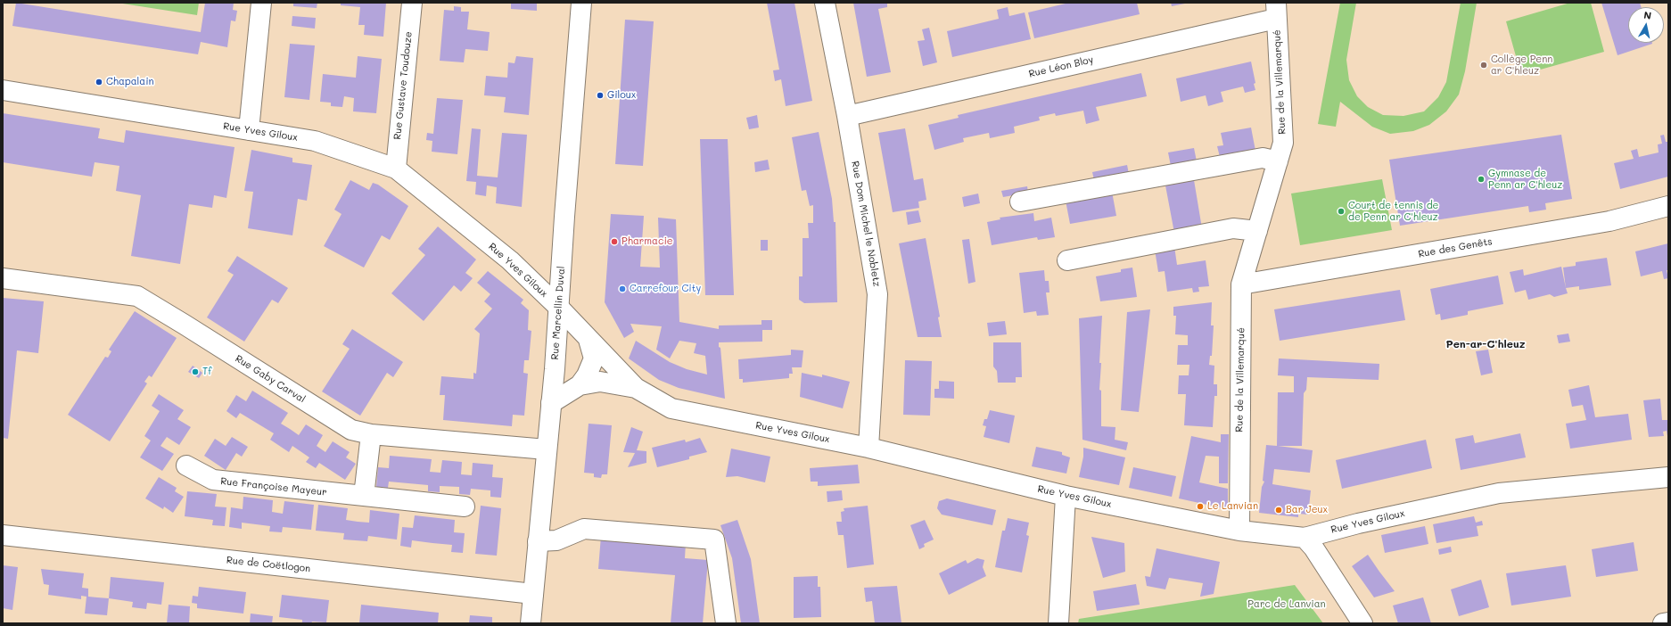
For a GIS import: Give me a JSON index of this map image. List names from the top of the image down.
{
  "streets": {
    "street": [
      "Rue Léon Bloy",
      "Rue de la Villemarqué",
      "Rue Gustave Toudouze",
      "Rue Yves Giloux",
      "Rue Dom Michel le Nobletz",
      "Rue des Genêts",
      "Rue Marcellin Duval",
      "Rue Gaby Carval",
      "Rue Françoise Mayeur",
      "Rue de Coëtlogon"
    ]
  },
  "crossings": [
    ["Rue Léon Bloy", "Rue de la Villemarqué"],
    ["Rue Léon Bloy", "Rue Dom Michel le Nobletz"],
    ["Rue de la Villemarqué", "Rue Yves Giloux"],
    ["Rue de la Villemarqué", "Rue des Genêts"],
    ["Rue Gustave Toudouze", "Rue Yves Giloux"],
    ["Rue Yves Giloux", "Rue Dom Michel le Nobletz"],
    ["Rue Yves Giloux", "Rue Marcellin Duval"],
    ["Rue Marcellin Duval", "Rue Gaby Carval"],
    ["Rue Marcellin Duval", "Rue de Coëtlogon"]
  ],
  "districts": ["Pen-ar-C'hleuz"],
  "parks": ["Parc de Lanvian"],
  "places": [
    "Collège Penn ar C'hleuz",
    "Chapalain",
    "Giloux",
    "Gymnase de Penn ar C'hleuz",
    "Court de tennis de de Penn ar C'hleuz",
    "Pharmacie",
    "Carrefour City",
    "Tf",
    "Le Lanvian",
    "Bar Jeux"
  ],
  "north": "top"
}
